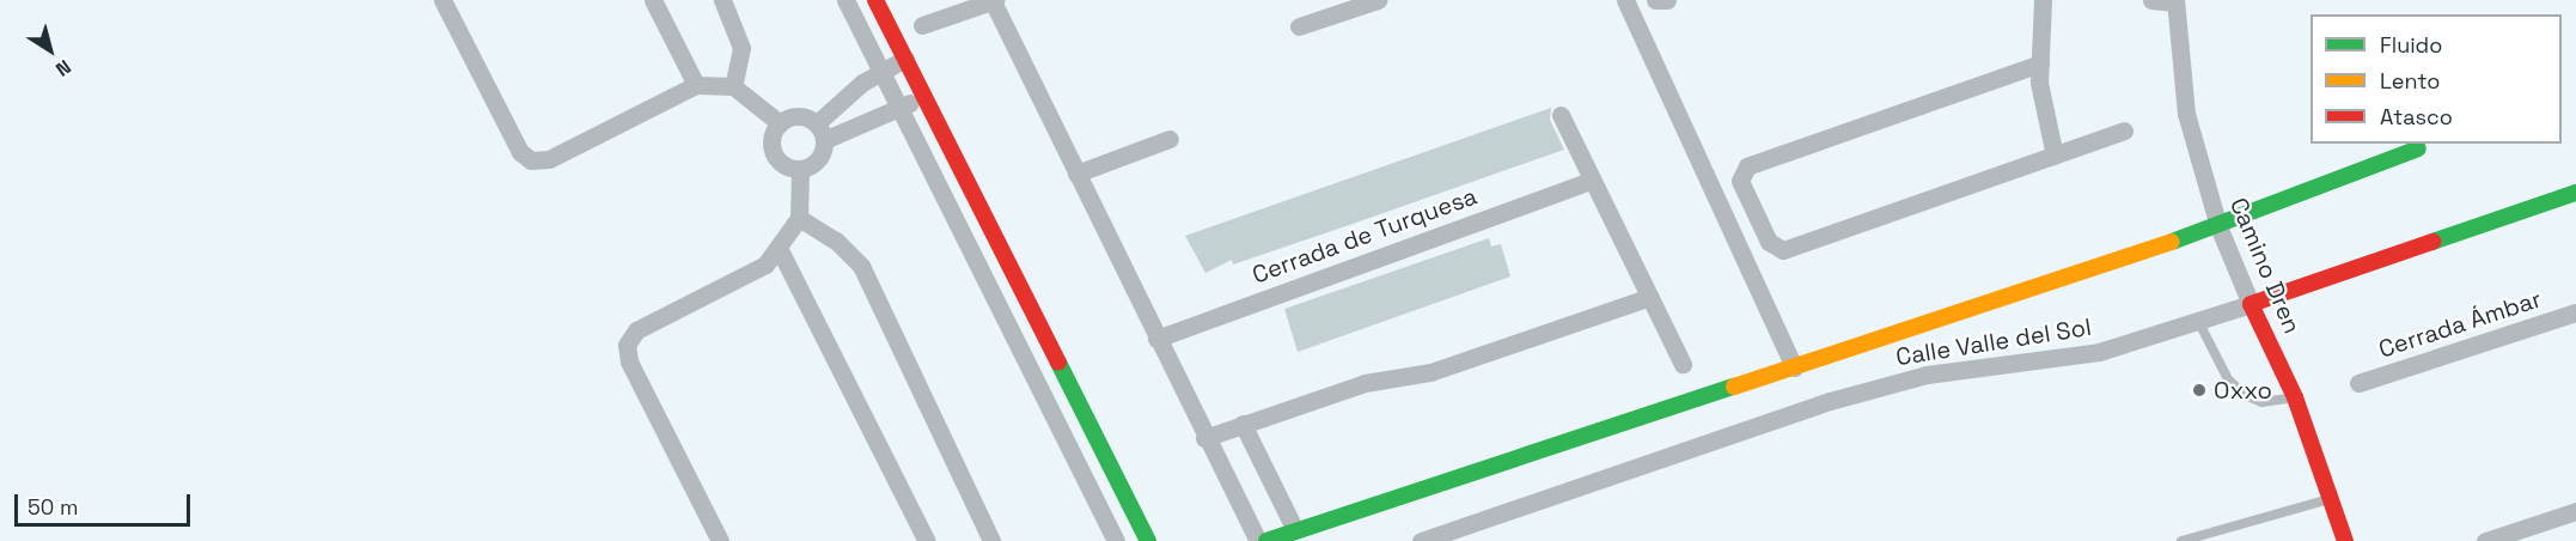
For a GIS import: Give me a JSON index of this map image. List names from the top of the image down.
{
  "streets": {
    "street": [
      "Cerrada de Turquesa",
      "Camino Dren",
      "Cerrada Ámbar",
      "Calle Valle del Sol"
    ]
  },
  "crossings": [
    ["Camino Dren", "Calle Valle del Sol"]
  ],
  "places": ["Oxxo"],
  "legend": ["Fluido", "Lento", "Atasco"],
  "scale_bar": "50 m",
  "north": "bottom right"
}
